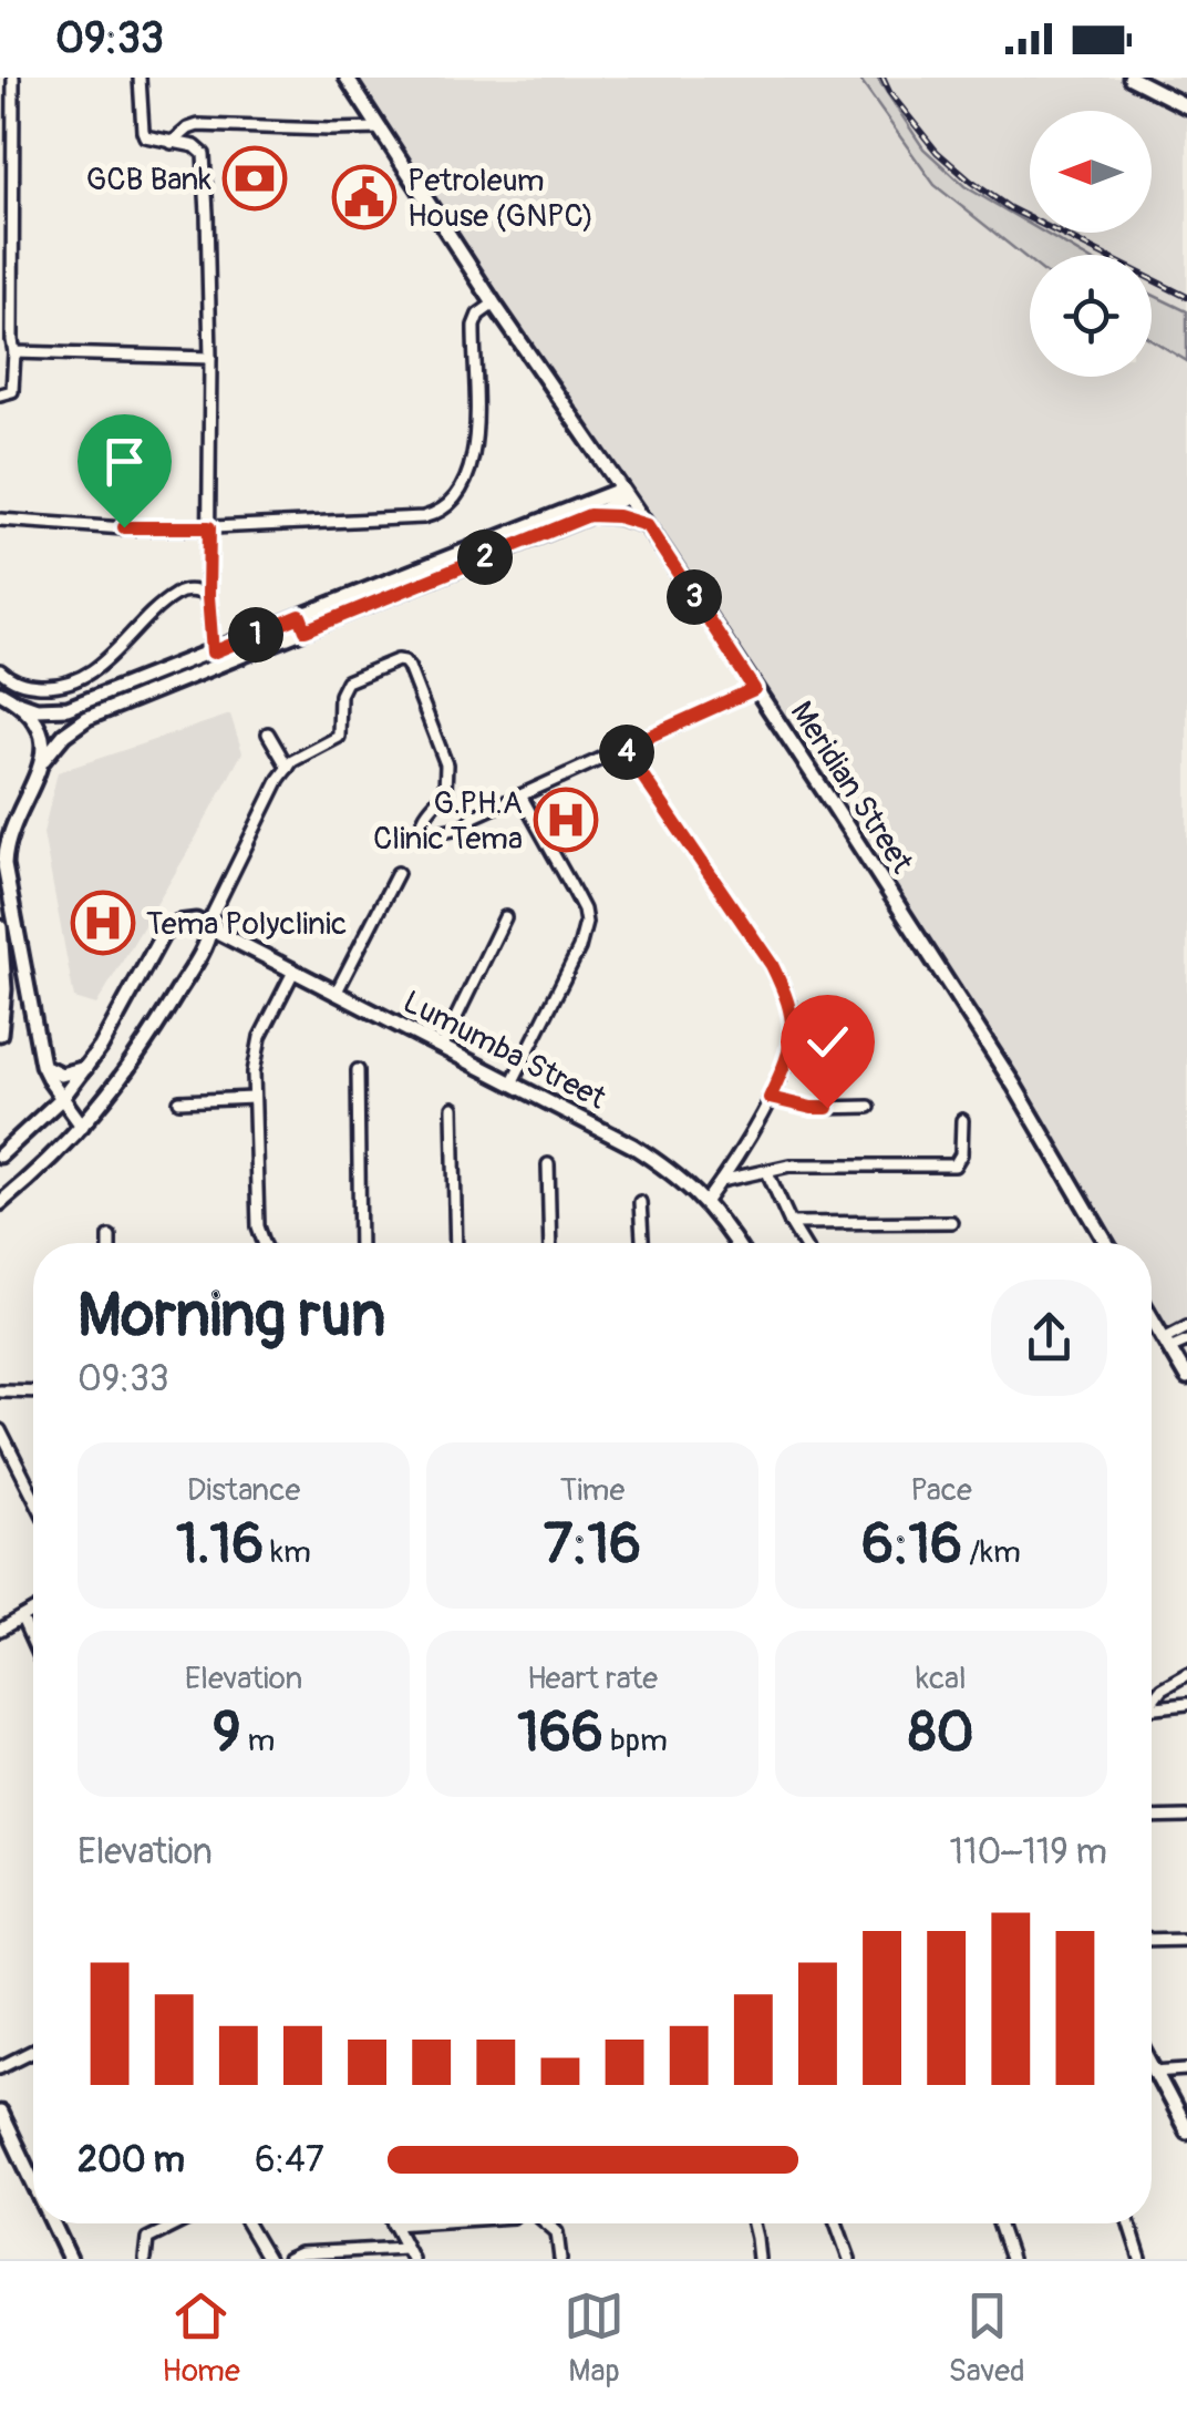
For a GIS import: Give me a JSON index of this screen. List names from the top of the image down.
{
  "streets": {
    "main road": ["Meridian Street", "Lumumba Street"]
  },
  "places": {
    "bank": ["GCB Bank"],
    "public building": ["Petroleum House (GNPC)"],
    "hospital": ["G.P.H.A Clinic Tema", "Tema Polyclinic"]
  },
  "north": "left",
  "page": {
    "status": "09:33",
    "pins": [
      "2",
      "3",
      "1",
      "4"
    ],
    "heading": ["Morning run", "09:33"],
    "stats": [
      ["Distance", "1.16 km"],
      ["Time", "7:16"],
      ["Pace", "6:16 /km"],
      ["Elevation", "9 m"],
      ["Heart rate", "166 bpm"],
      ["kcal", "80"]
    ],
    "chart": ["Elevation", "110–119 m"],
    "list": [
      {
        "name": "200 m",
        "note": "6:47"
      }
    ],
    "tabs": ["Home", "Map", "Saved"]
  }
}
